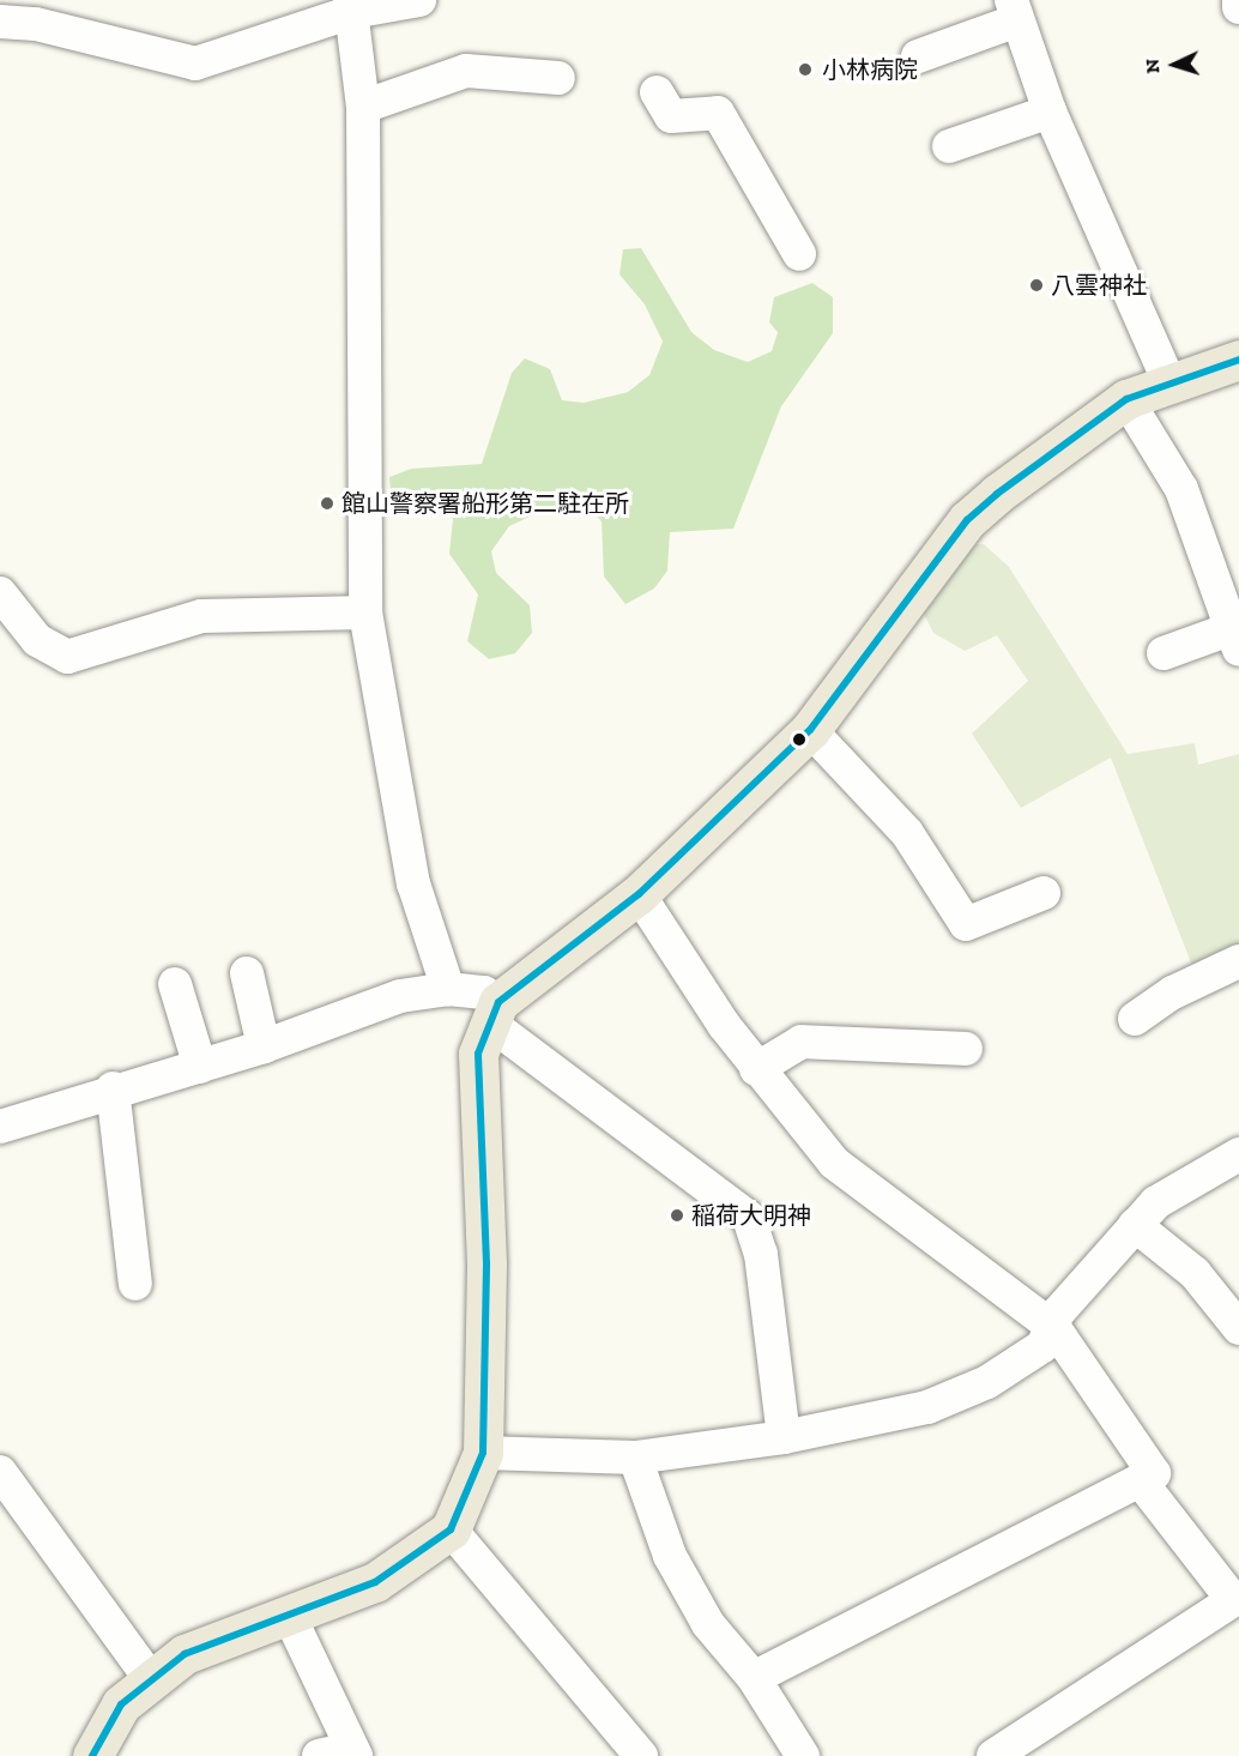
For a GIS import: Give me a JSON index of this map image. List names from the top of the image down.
{
  "places": [
    "小林病院",
    "八雲神社",
    "館山警察署船形第二駐在所",
    "稲荷大明神"
  ],
  "north": "left"
}
